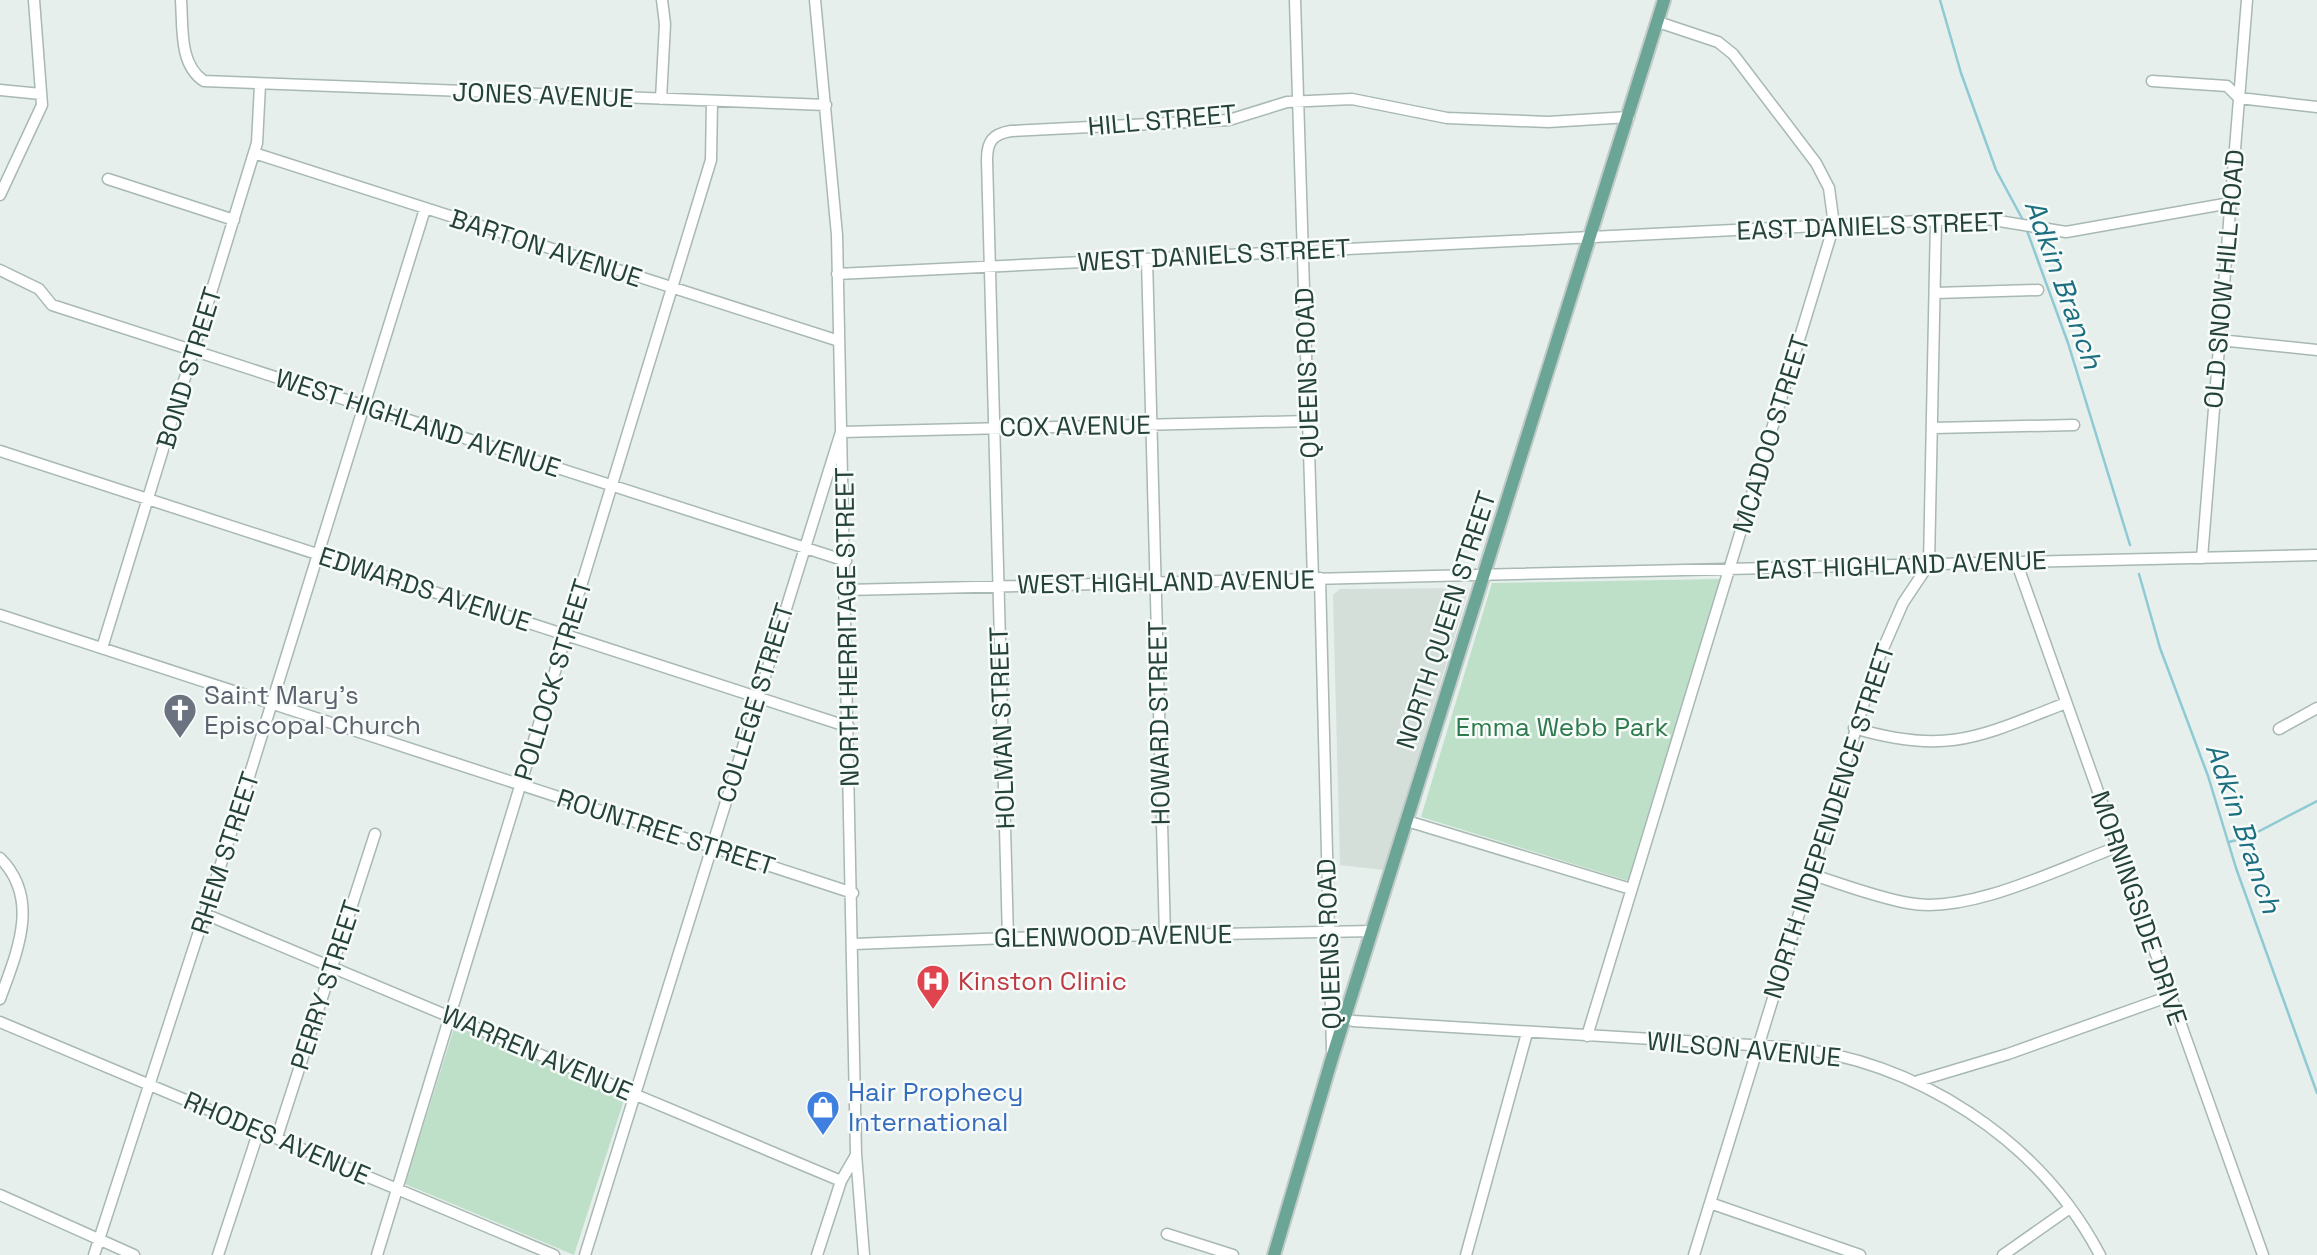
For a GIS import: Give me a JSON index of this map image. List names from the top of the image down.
{
  "streets": {
    "main road": ["NORTH QUEEN STREET"],
    "street": [
      "JONES AVENUE",
      "HILL STREET",
      "EAST DANIELS STREET",
      "BARTON AVENUE",
      "WEST DANIELS STREET",
      "OLD SNOW HILL ROAD",
      "BOND STREET",
      "QUEENS ROAD",
      "WEST HIGHLAND AVENUE",
      "COX AVENUE",
      "MCADOO STREET",
      "EAST HIGHLAND AVENUE",
      "EDWARDS AVENUE",
      "NORTH HERRITAGE STREET",
      "POLLOCK STREET",
      "COLLEGE STREET",
      "HOWARD STREET",
      "HOLMAN STREET",
      "NORTH INDEPENDENCE STREET",
      "ROUNTREE STREET",
      "RHEM STREET",
      "MORNINGSIDE DRIVE",
      "GLENWOOD AVENUE",
      "PERRY STREET",
      "WILSON AVENUE",
      "WARREN AVENUE",
      "RHODES AVENUE"
    ]
  },
  "crossings": [
    ["JONES AVENUE", "BOND STREET"],
    ["JONES AVENUE", "NORTH HERRITAGE STREET"],
    ["JONES AVENUE", "POLLOCK STREET"],
    ["HILL STREET", "WEST DANIELS STREET"],
    ["HILL STREET", "QUEENS ROAD"],
    ["HILL STREET", "NORTH QUEEN STREET"],
    ["HILL STREET", "HOLMAN STREET"],
    ["EAST DANIELS STREET", "WEST DANIELS STREET"],
    ["EAST DANIELS STREET", "OLD SNOW HILL ROAD"],
    ["EAST DANIELS STREET", "MCADOO STREET"],
    ["EAST DANIELS STREET", "NORTH QUEEN STREET"],
    ["BARTON AVENUE", "BOND STREET"],
    ["BARTON AVENUE", "NORTH HERRITAGE STREET"],
    ["BARTON AVENUE", "POLLOCK STREET"],
    ["BARTON AVENUE", "RHEM STREET"],
    ["WEST DANIELS STREET", "QUEENS ROAD"],
    ["WEST DANIELS STREET", "NORTH QUEEN STREET"],
    ["WEST DANIELS STREET", "NORTH HERRITAGE STREET"],
    ["WEST DANIELS STREET", "HOWARD STREET"],
    ["WEST DANIELS STREET", "HOLMAN STREET"],
    ["OLD SNOW HILL ROAD", "EAST HIGHLAND AVENUE"],
    ["BOND STREET", "WEST HIGHLAND AVENUE"],
    ["BOND STREET", "EDWARDS AVENUE"],
    ["BOND STREET", "ROUNTREE STREET"],
    ["QUEENS ROAD", "WEST HIGHLAND AVENUE"],
    ["QUEENS ROAD", "COX AVENUE"],
    ["QUEENS ROAD", "NORTH QUEEN STREET"],
    ["QUEENS ROAD", "GLENWOOD AVENUE"],
    ["WEST HIGHLAND AVENUE", "EAST HIGHLAND AVENUE"],
    ["WEST HIGHLAND AVENUE", "NORTH QUEEN STREET"],
    ["WEST HIGHLAND AVENUE", "NORTH HERRITAGE STREET"],
    ["WEST HIGHLAND AVENUE", "POLLOCK STREET"],
    ["WEST HIGHLAND AVENUE", "COLLEGE STREET"],
    ["WEST HIGHLAND AVENUE", "HOWARD STREET"],
    ["WEST HIGHLAND AVENUE", "HOLMAN STREET"],
    ["WEST HIGHLAND AVENUE", "RHEM STREET"],
    ["COX AVENUE", "NORTH HERRITAGE STREET"],
    ["COX AVENUE", "COLLEGE STREET"],
    ["COX AVENUE", "HOWARD STREET"],
    ["COX AVENUE", "HOLMAN STREET"],
    ["MCADOO STREET", "EAST HIGHLAND AVENUE"],
    ["MCADOO STREET", "NORTH QUEEN STREET"],
    ["MCADOO STREET", "WILSON AVENUE"],
    ["EAST HIGHLAND AVENUE", "NORTH QUEEN STREET"],
    ["EAST HIGHLAND AVENUE", "NORTH INDEPENDENCE STREET"],
    ["EAST HIGHLAND AVENUE", "MORNINGSIDE DRIVE"],
    ["EDWARDS AVENUE", "NORTH HERRITAGE STREET"],
    ["EDWARDS AVENUE", "POLLOCK STREET"],
    ["EDWARDS AVENUE", "COLLEGE STREET"],
    ["EDWARDS AVENUE", "RHEM STREET"],
    ["NORTH QUEEN STREET", "GLENWOOD AVENUE"],
    ["NORTH HERRITAGE STREET", "COLLEGE STREET"],
    ["NORTH HERRITAGE STREET", "ROUNTREE STREET"],
    ["NORTH HERRITAGE STREET", "GLENWOOD AVENUE"],
    ["POLLOCK STREET", "ROUNTREE STREET"],
    ["POLLOCK STREET", "WARREN AVENUE"],
    ["POLLOCK STREET", "RHODES AVENUE"],
    ["COLLEGE STREET", "ROUNTREE STREET"],
    ["COLLEGE STREET", "WARREN AVENUE"],
    ["HOWARD STREET", "GLENWOOD AVENUE"],
    ["HOLMAN STREET", "GLENWOOD AVENUE"],
    ["NORTH INDEPENDENCE STREET", "WILSON AVENUE"],
    ["ROUNTREE STREET", "RHEM STREET"],
    ["RHEM STREET", "WARREN AVENUE"],
    ["RHEM STREET", "RHODES AVENUE"],
    ["PERRY STREET", "WARREN AVENUE"],
    ["PERRY STREET", "RHODES AVENUE"]
  ],
  "water": ["Adkin Branch"],
  "parks": ["Emma Webb Park"],
  "places": {
    "church": ["Saint Mary's Episcopal Church"],
    "hospital": ["Kinston Clinic"],
    "shop": ["Hair Prophecy International"]
  }
}
